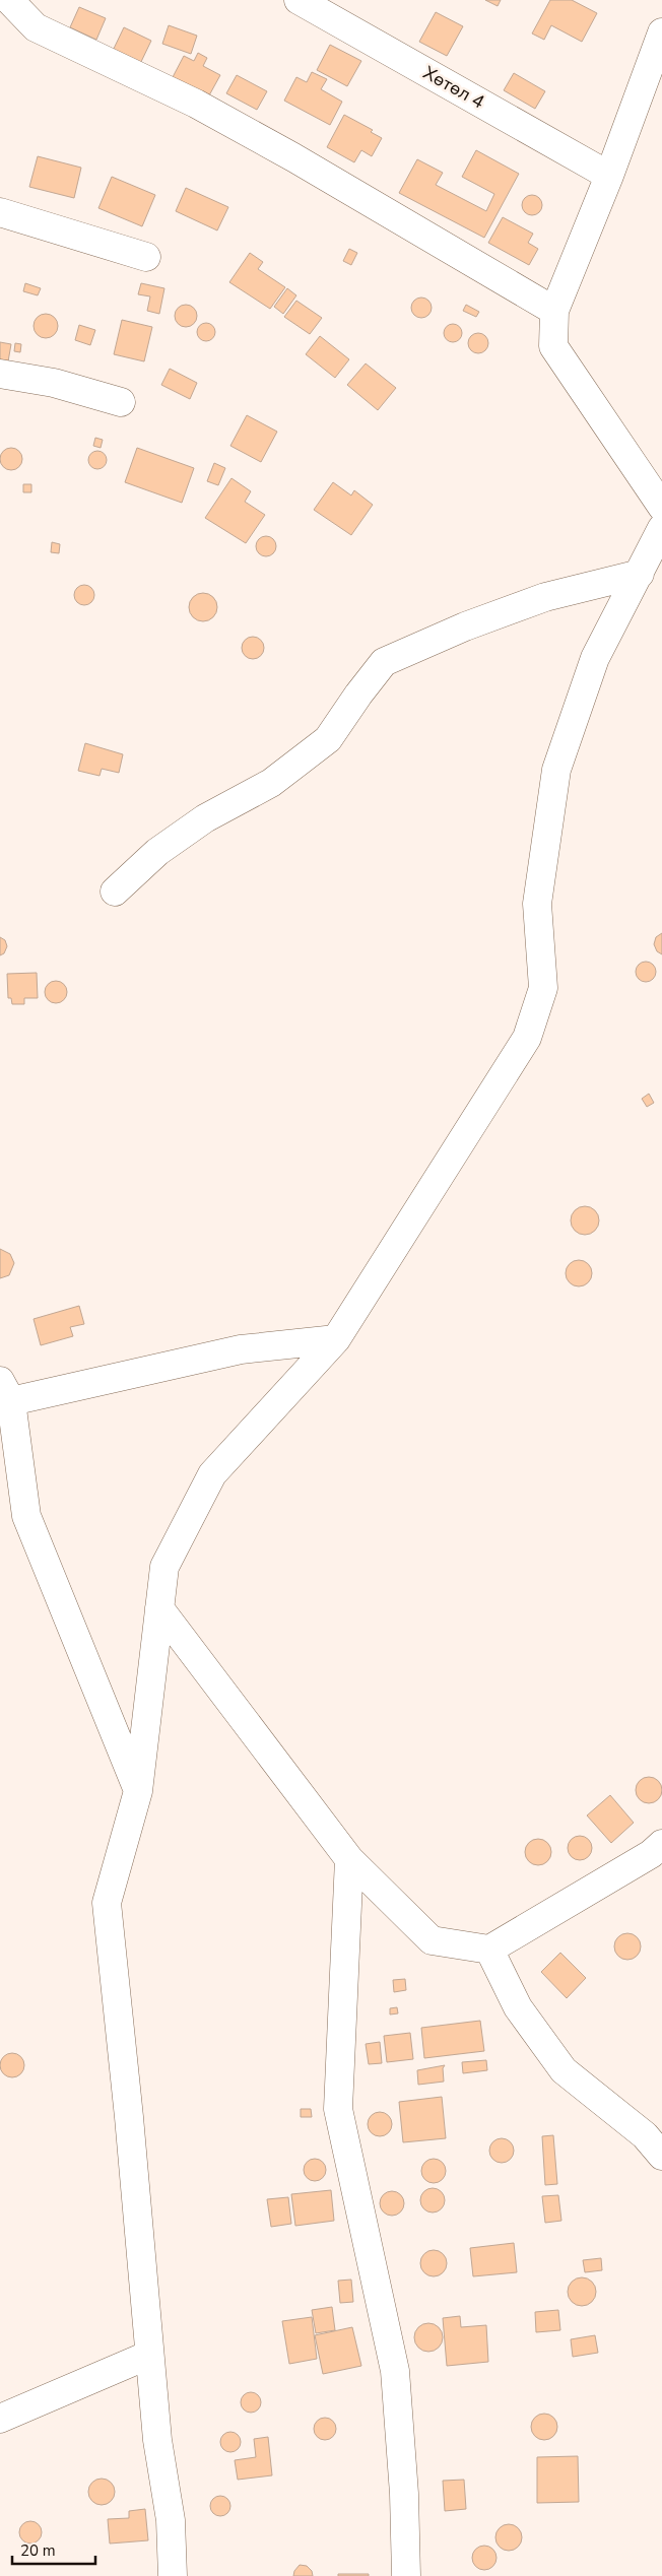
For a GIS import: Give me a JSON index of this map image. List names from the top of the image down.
{
  "streets": {
    "street": ["Хөтөл 4"]
  },
  "scale_bar": "20 m"
}
